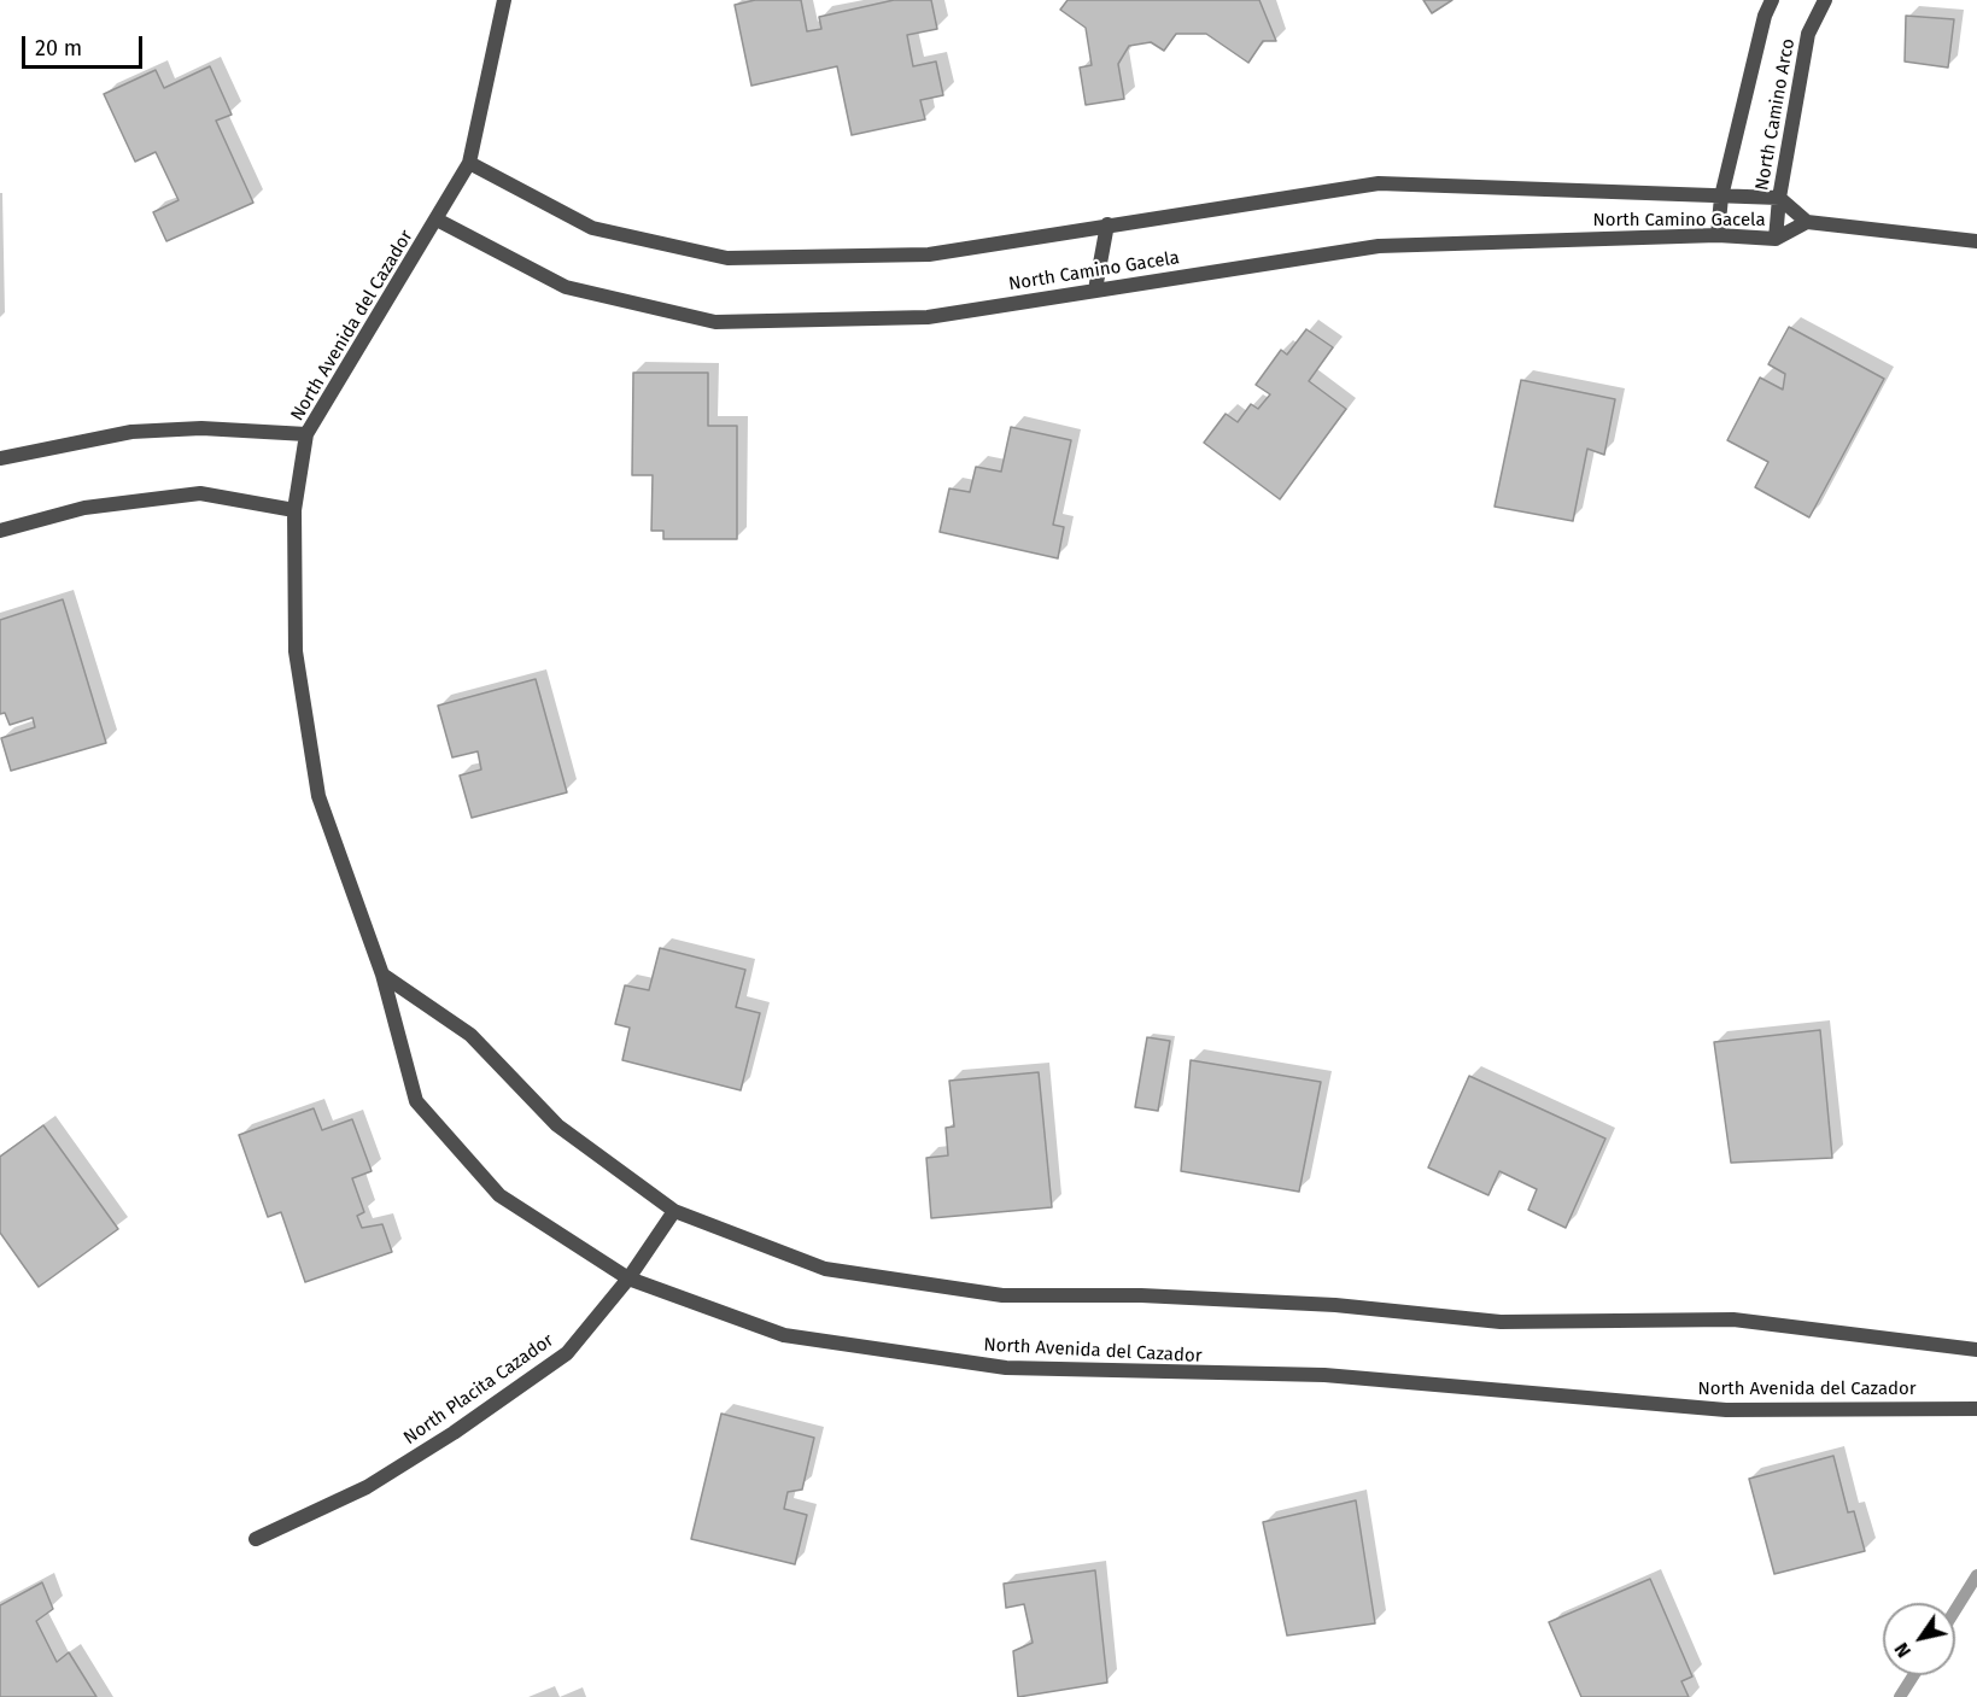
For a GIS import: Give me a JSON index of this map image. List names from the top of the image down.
{
  "streets": {
    "street": [
      "North Camino Arco",
      "North Camino Gacela",
      "North Avenida del Cazador",
      "North Placita Cazador"
    ]
  },
  "crossings": [
    ["North Camino Arco", "North Camino Gacela"],
    ["North Camino Gacela", "North Avenida del Cazador"],
    ["North Avenida del Cazador", "North Placita Cazador"]
  ],
  "scale_bar": "20 m",
  "north": "bottom left"
}
